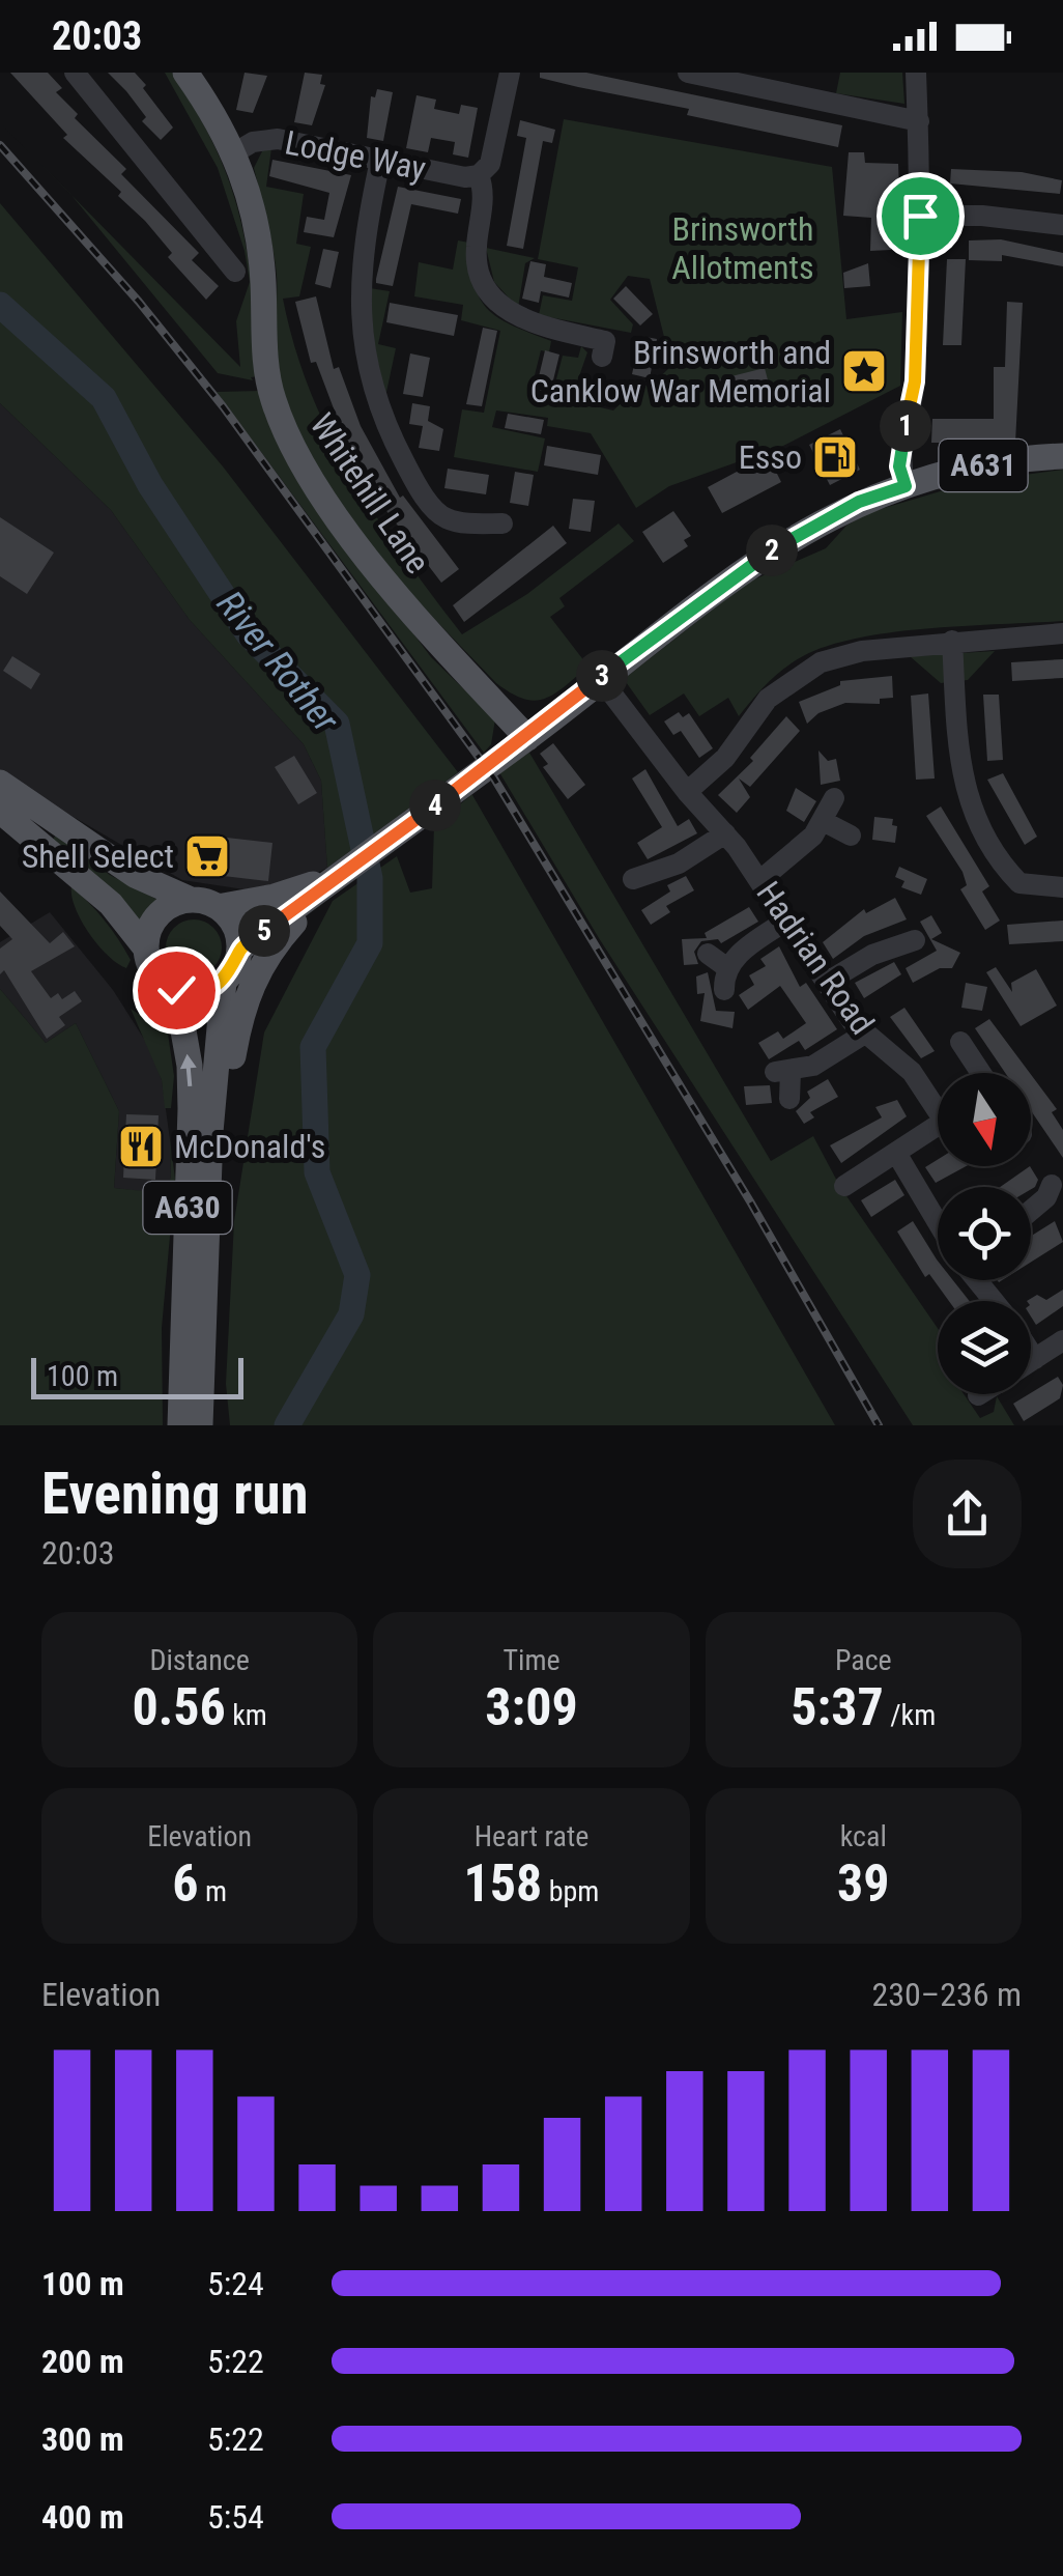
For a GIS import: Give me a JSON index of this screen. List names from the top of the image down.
{
  "streets": {
    "main road": ["A631", "Whitehill Lane", "A630"],
    "street": ["Lodge Way", "Hadrian Road"]
  },
  "crossings": [
    ["Lodge Way", "Whitehill Lane"],
    ["A631", "Whitehill Lane"],
    ["A631", "Hadrian Road"],
    ["A631", "A630"]
  ],
  "water": ["River Rother"],
  "parks": ["Brinsworth Allotments"],
  "places": {
    "place": ["Brinsworth and Canklow War Memorial"],
    "fuel station": ["Esso"],
    "supermarket": ["Shell Select"],
    "restaurant": ["McDonald's"]
  },
  "scale_bar": "100 m",
  "north": "bottom",
  "page": {
    "status": "20:03",
    "pins": [
      "1",
      "2",
      "3",
      "4",
      "5"
    ],
    "scale": "100 m",
    "heading": ["Evening run", "20:03"],
    "stats": [
      ["Distance", "0.56 km"],
      ["Time", "3:09"],
      ["Pace", "5:37 /km"],
      ["Elevation", "6 m"],
      ["Heart rate", "158 bpm"],
      ["kcal", "39"]
    ],
    "chart": ["Elevation", "230–236 m"],
    "list": [
      {
        "name": "100 m",
        "note": "5:24"
      },
      {
        "name": "200 m",
        "note": "5:22"
      },
      {
        "name": "300 m",
        "note": "5:22"
      },
      {
        "name": "400 m",
        "note": "5:54"
      }
    ]
  }
}
